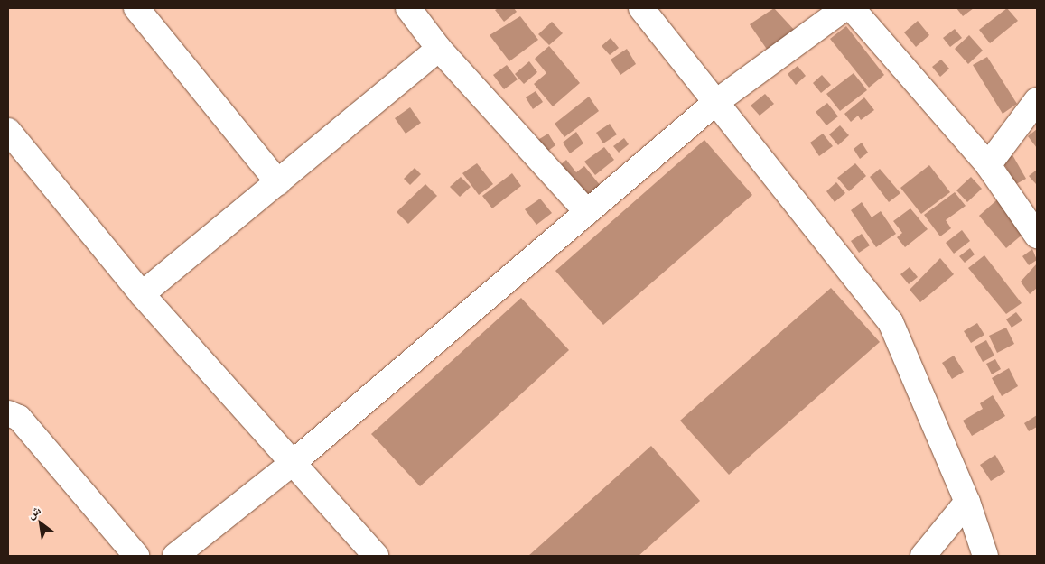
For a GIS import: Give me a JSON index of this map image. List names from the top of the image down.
{
  "north": "top left"
}
